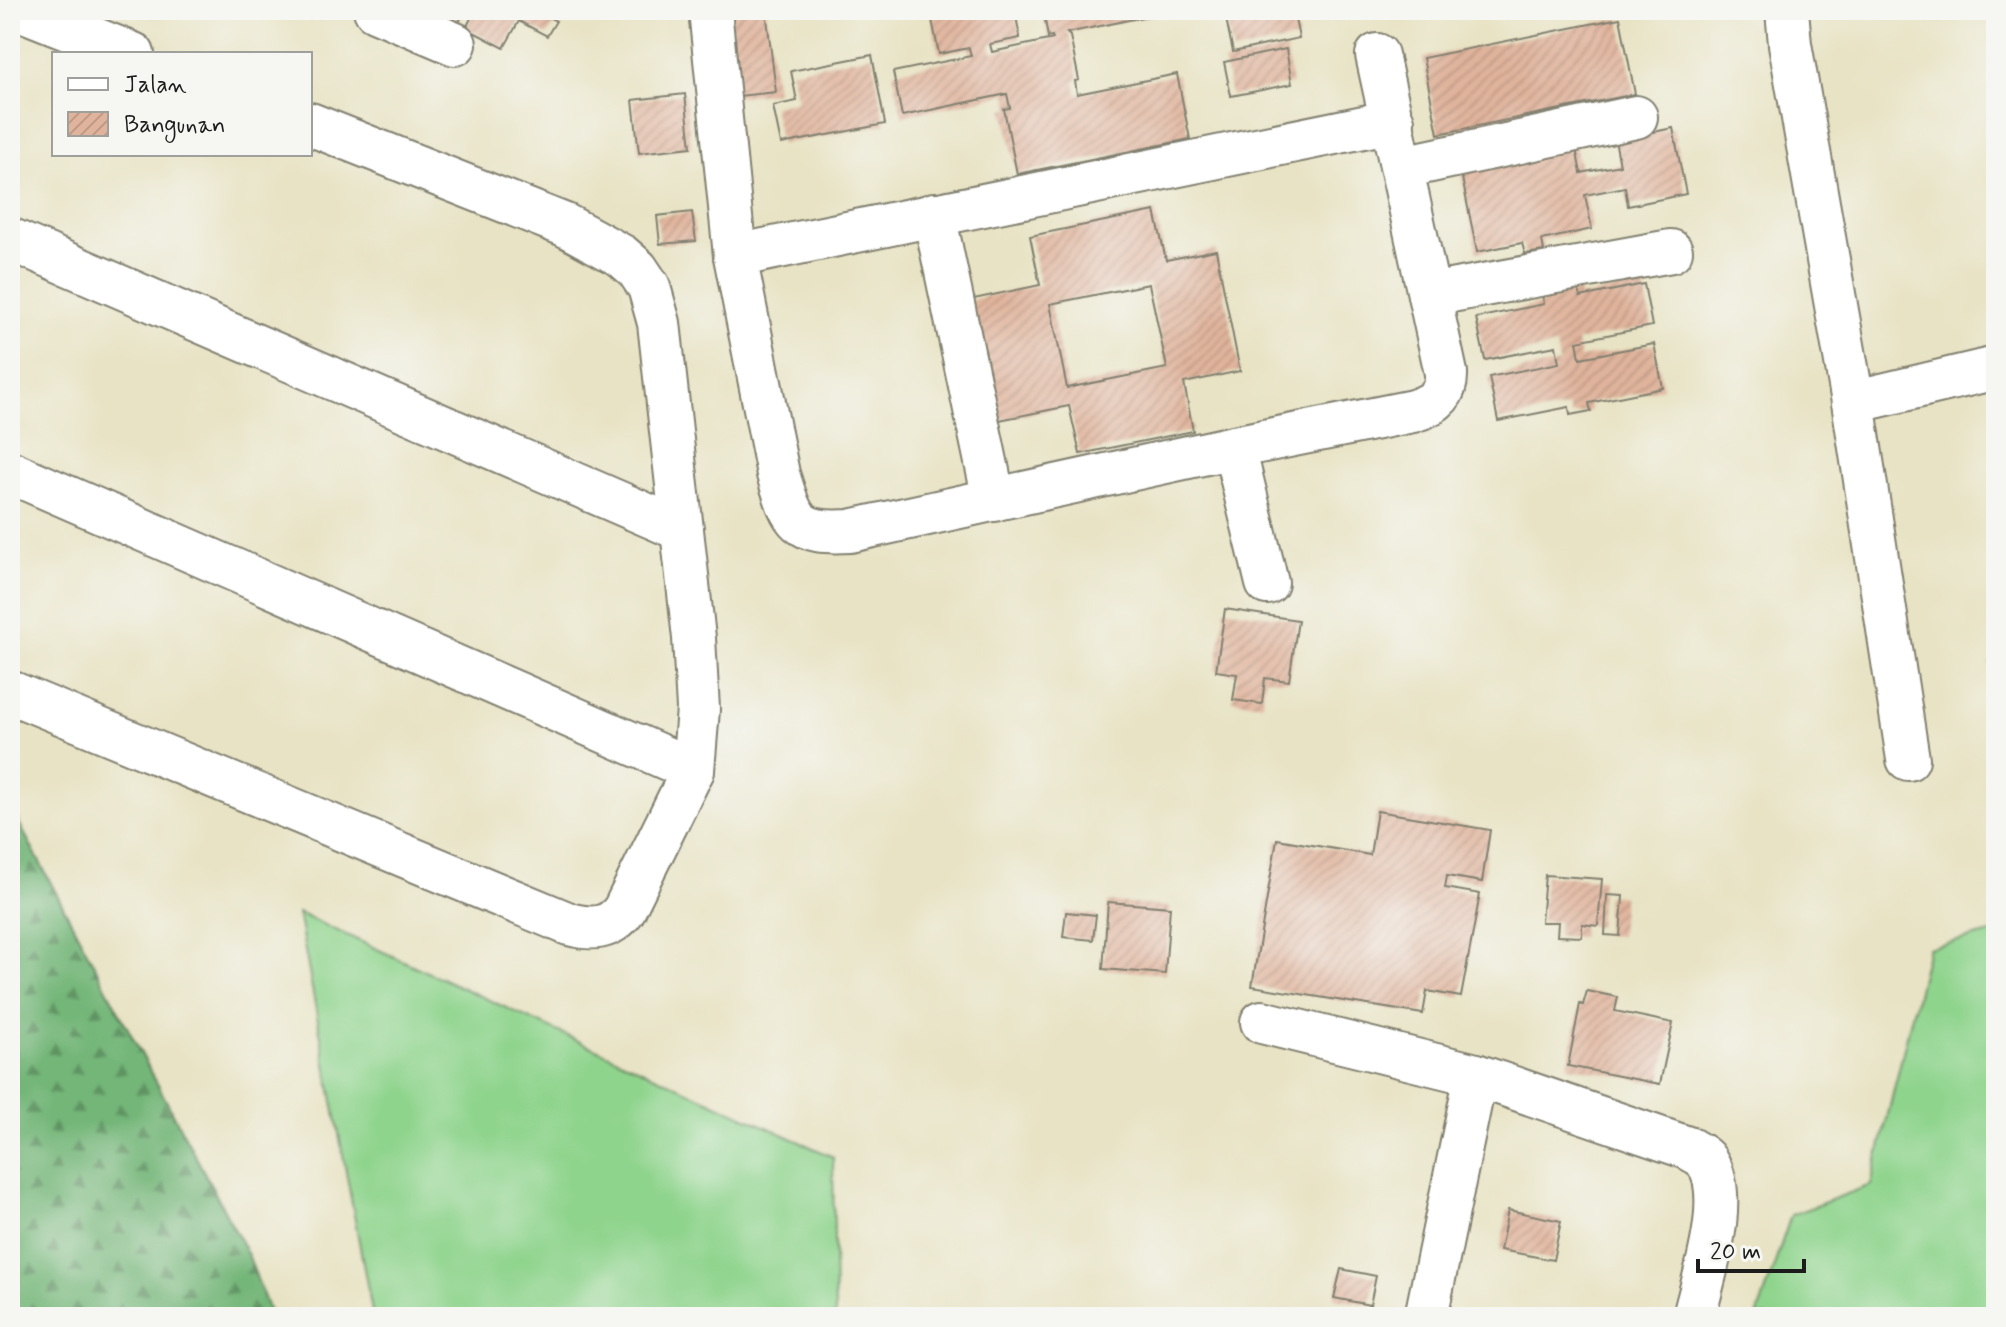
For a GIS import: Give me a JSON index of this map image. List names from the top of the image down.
{
  "legend": ["Jalan", "Bangunan"],
  "scale_bar": "20 m"
}
